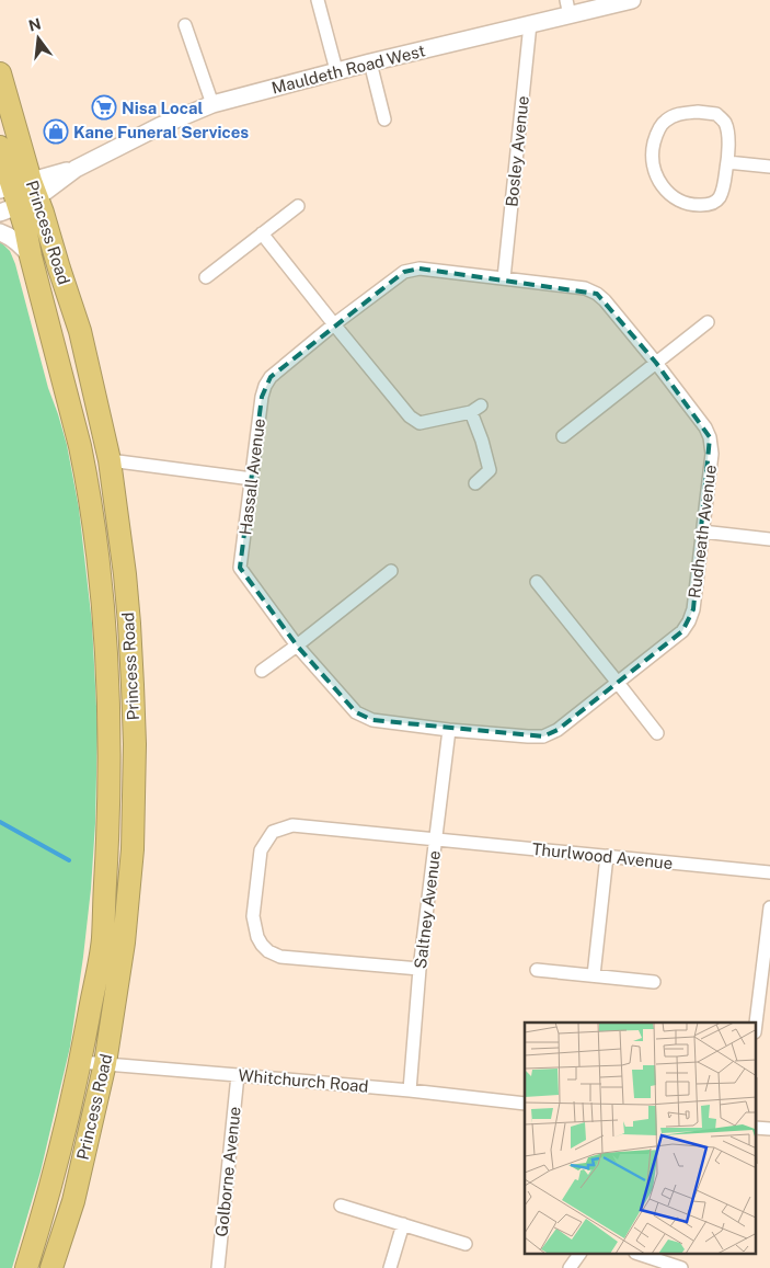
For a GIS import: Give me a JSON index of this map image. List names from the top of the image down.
{
  "streets": {
    "highway": ["Princess Road"],
    "street": [
      "Mauldeth Road West",
      "Bosley Avenue",
      "Hassall Avenue",
      "Rudheath Avenue",
      "Thurlwood Avenue",
      "Saltney Avenue",
      "Whitchurch Road",
      "Golborne Avenue"
    ]
  },
  "crossings": [
    ["Mauldeth Road West", "Bosley Avenue"],
    ["Mauldeth Road West", "Princess Road"],
    ["Bosley Avenue", "Hassall Avenue"],
    ["Bosley Avenue", "Rudheath Avenue"],
    ["Princess Road", "Whitchurch Road"],
    ["Hassall Avenue", "Rudheath Avenue"],
    ["Hassall Avenue", "Saltney Avenue"],
    ["Rudheath Avenue", "Saltney Avenue"],
    ["Thurlwood Avenue", "Saltney Avenue"],
    ["Saltney Avenue", "Whitchurch Road"],
    ["Whitchurch Road", "Golborne Avenue"]
  ],
  "places": {
    "supermarket": ["Nisa Local"],
    "shop": ["Kane Funeral Services"]
  },
  "north": "top"
}
